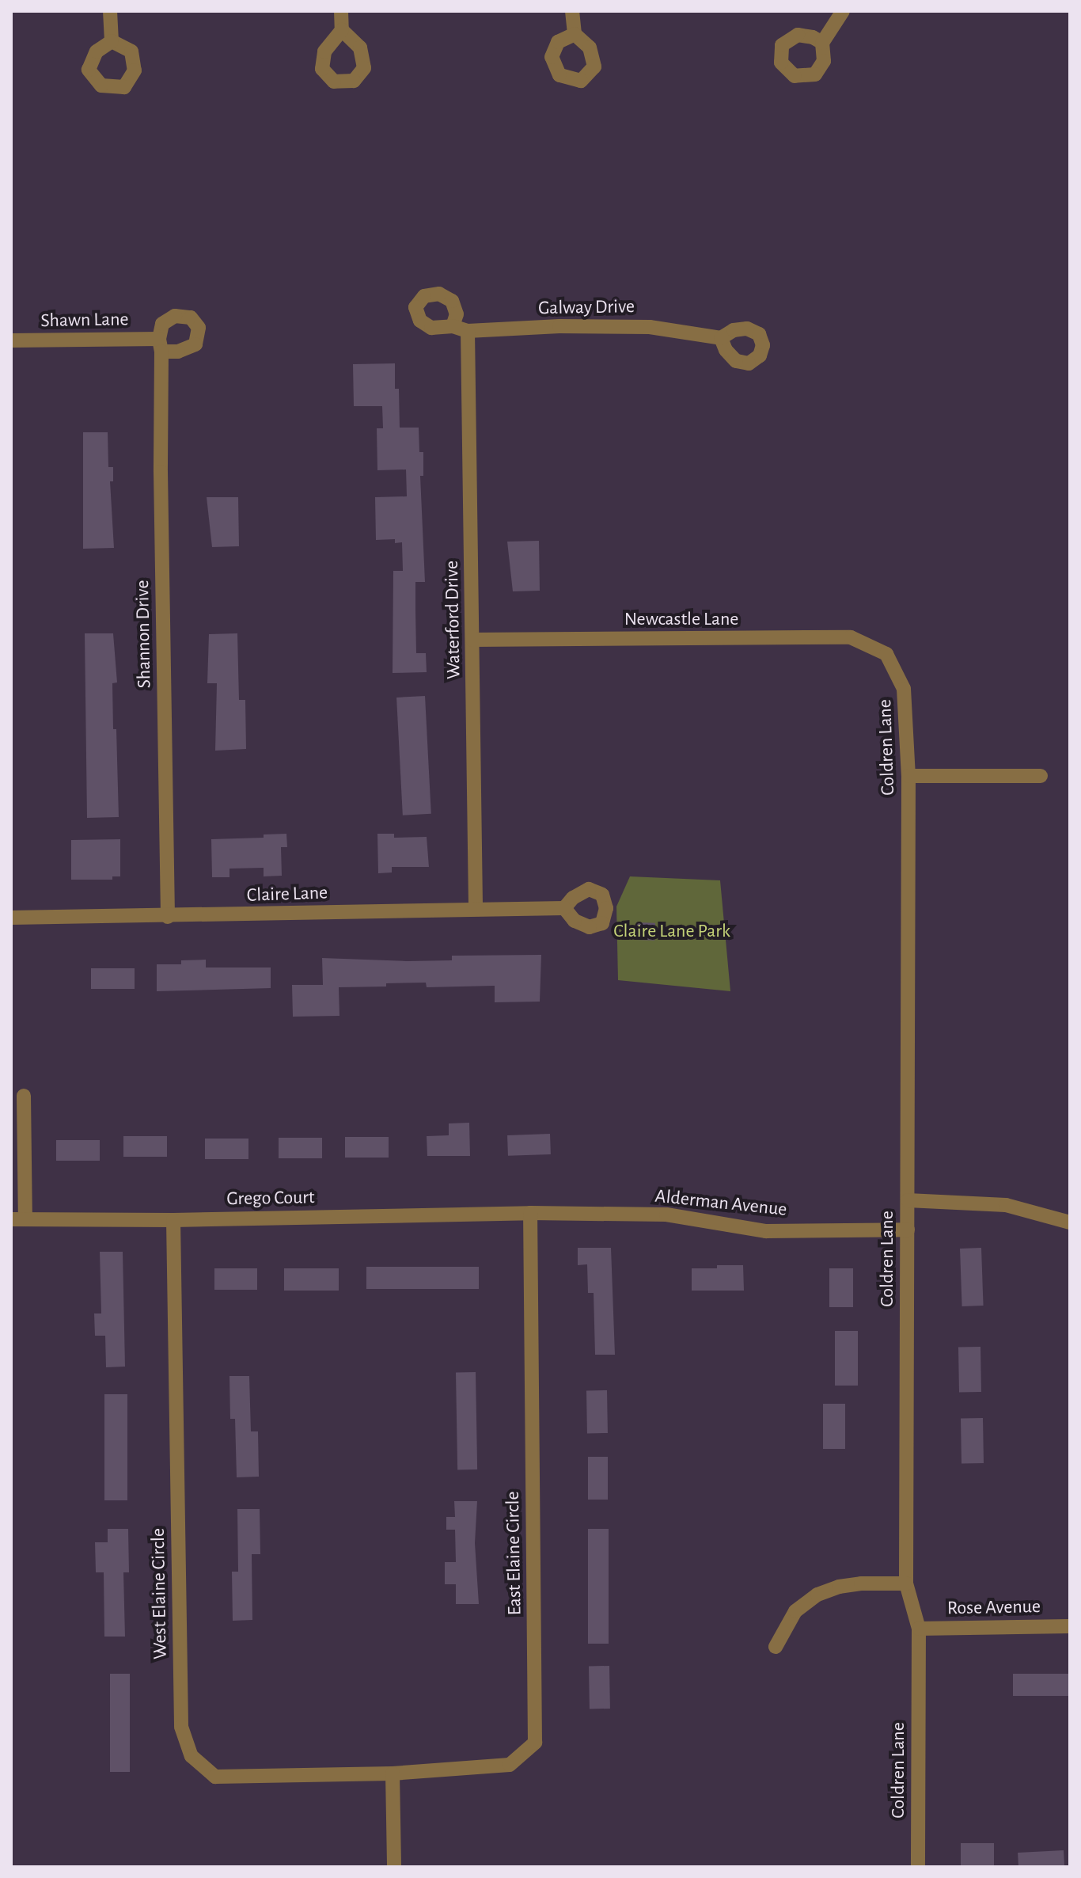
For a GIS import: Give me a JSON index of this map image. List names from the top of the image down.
{
  "streets": {
    "street": [
      "Galway Drive",
      "Shawn Lane",
      "Waterford Drive",
      "Newcastle Lane",
      "Shannon Drive",
      "Coldren Lane",
      "Claire Lane",
      "Grego Court",
      "Alderman Avenue",
      "East Elaine Circle",
      "West Elaine Circle",
      "Rose Avenue"
    ]
  },
  "crossings": [
    ["Galway Drive", "Waterford Drive"],
    ["Shawn Lane", "Shannon Drive"],
    ["Waterford Drive", "Newcastle Lane"],
    ["Waterford Drive", "Claire Lane"],
    ["Newcastle Lane", "Coldren Lane"],
    ["Shannon Drive", "Claire Lane"],
    ["Coldren Lane", "Alderman Avenue"],
    ["Coldren Lane", "Rose Avenue"],
    ["Grego Court", "Alderman Avenue"],
    ["Grego Court", "East Elaine Circle"],
    ["Grego Court", "West Elaine Circle"],
    ["Alderman Avenue", "East Elaine Circle"],
    ["East Elaine Circle", "West Elaine Circle"]
  ],
  "parks": ["Claire Lane Park"]
}
